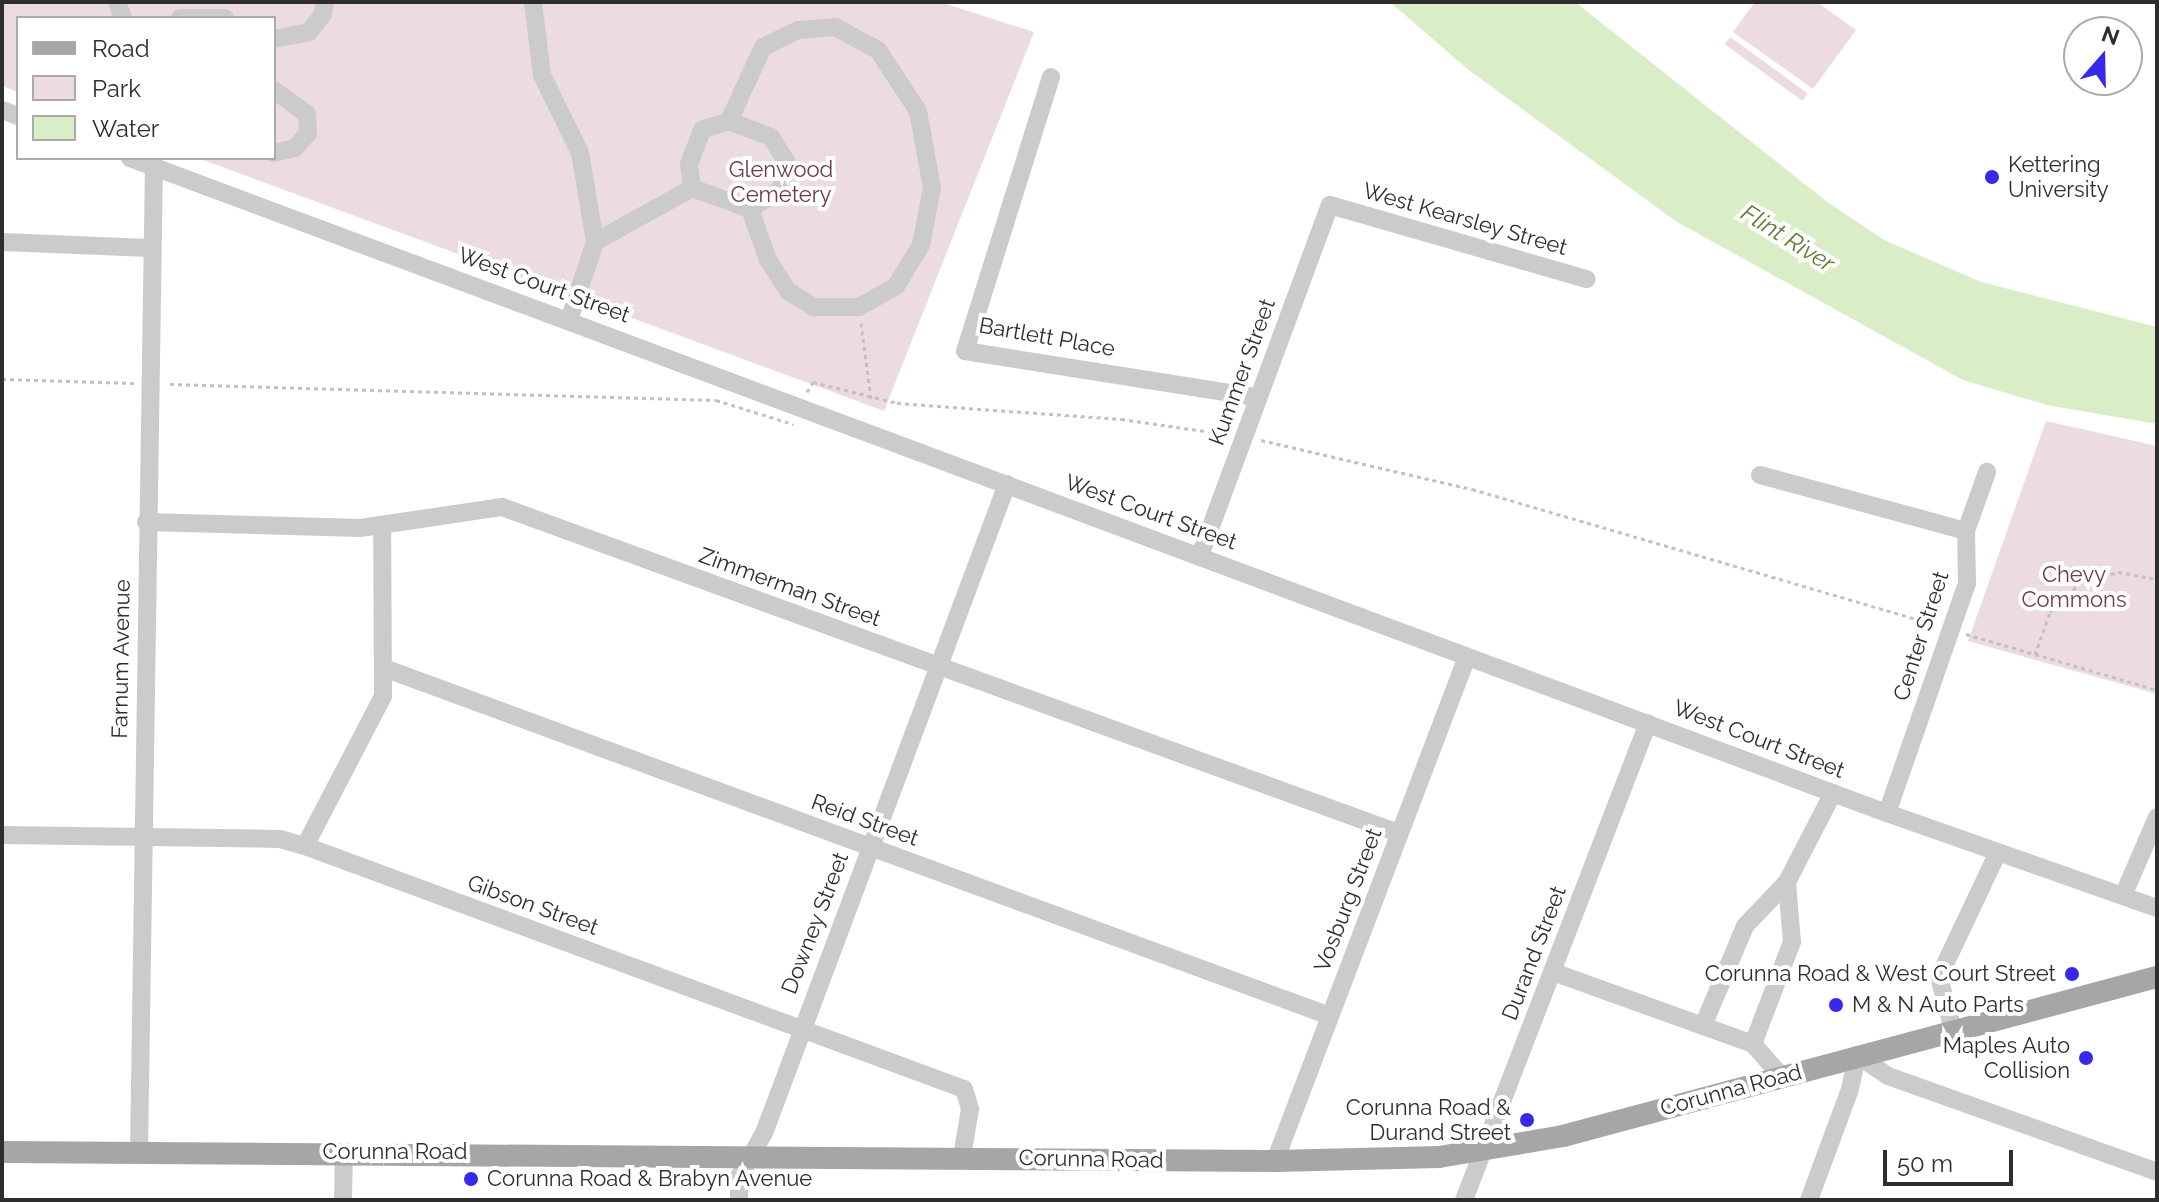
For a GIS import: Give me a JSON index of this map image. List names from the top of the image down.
{
  "streets": {
    "main road": ["Corunna Road"],
    "street": [
      "West Kearsley Street",
      "West Court Street",
      "Bartlett Place",
      "Kummer Street",
      "Zimmerman Street",
      "Center Street",
      "Farnum Avenue",
      "Reid Street",
      "Vosburg Street",
      "Gibson Street",
      "Downey Street",
      "Durand Street"
    ]
  },
  "crossings": [
    ["West Kearsley Street", "Kummer Street"],
    ["West Court Street", "Kummer Street"],
    ["West Court Street", "Center Street"],
    ["West Court Street", "Farnum Avenue"],
    ["West Court Street", "Vosburg Street"],
    ["West Court Street", "Downey Street"],
    ["West Court Street", "Durand Street"],
    ["Bartlett Place", "Kummer Street"],
    ["Zimmerman Street", "Farnum Avenue"],
    ["Zimmerman Street", "Vosburg Street"],
    ["Zimmerman Street", "Downey Street"],
    ["Farnum Avenue", "Gibson Street"],
    ["Farnum Avenue", "Corunna Road"],
    ["Reid Street", "Vosburg Street"],
    ["Reid Street", "Downey Street"],
    ["Vosburg Street", "Corunna Road"],
    ["Gibson Street", "Downey Street"],
    ["Gibson Street", "Corunna Road"],
    ["Downey Street", "Corunna Road"],
    ["Durand Street", "Corunna Road"]
  ],
  "water": ["Flint River"],
  "parks": ["Glenwood Cemetery", "Chevy Commons"],
  "places": [
    "Kettering University",
    "Corunna Road & West Court Street",
    "M & N Auto Parts",
    "Maples Auto Collision",
    "Corunna Road & Durand Street",
    "Corunna Road & Brabyn Avenue"
  ],
  "legend": ["Road", "Park", "Water"],
  "scale_bar": "50 m",
  "north": "top"
}
